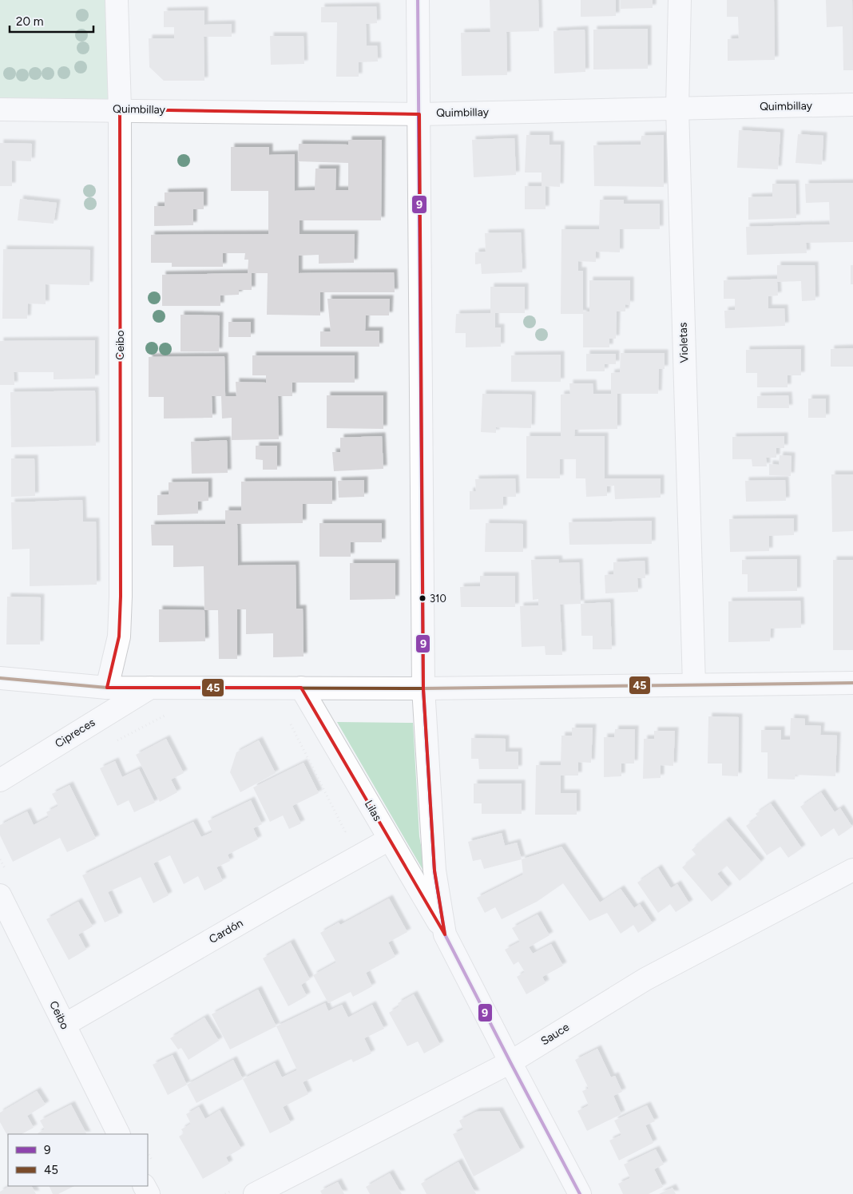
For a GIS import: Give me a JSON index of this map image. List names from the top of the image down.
{
  "streets": {
    "street": [
      "Quimbillay",
      "Violetas",
      "Ceibo",
      "Cipreces",
      "Lilas",
      "Cardón",
      "Sauce"
    ]
  },
  "crossings": [
    ["Quimbillay", "Violetas"],
    ["Quimbillay", "Ceibo"],
    ["Quimbillay", "Lilas"],
    ["Ceibo", "Cardón"],
    ["Lilas", "Cardón"],
    ["Lilas", "Sauce"]
  ],
  "places": ["310"],
  "lines": ["transit line 9", "transit line 45"],
  "legend": ["9", "45"],
  "scale_bar": "20 m"
}
